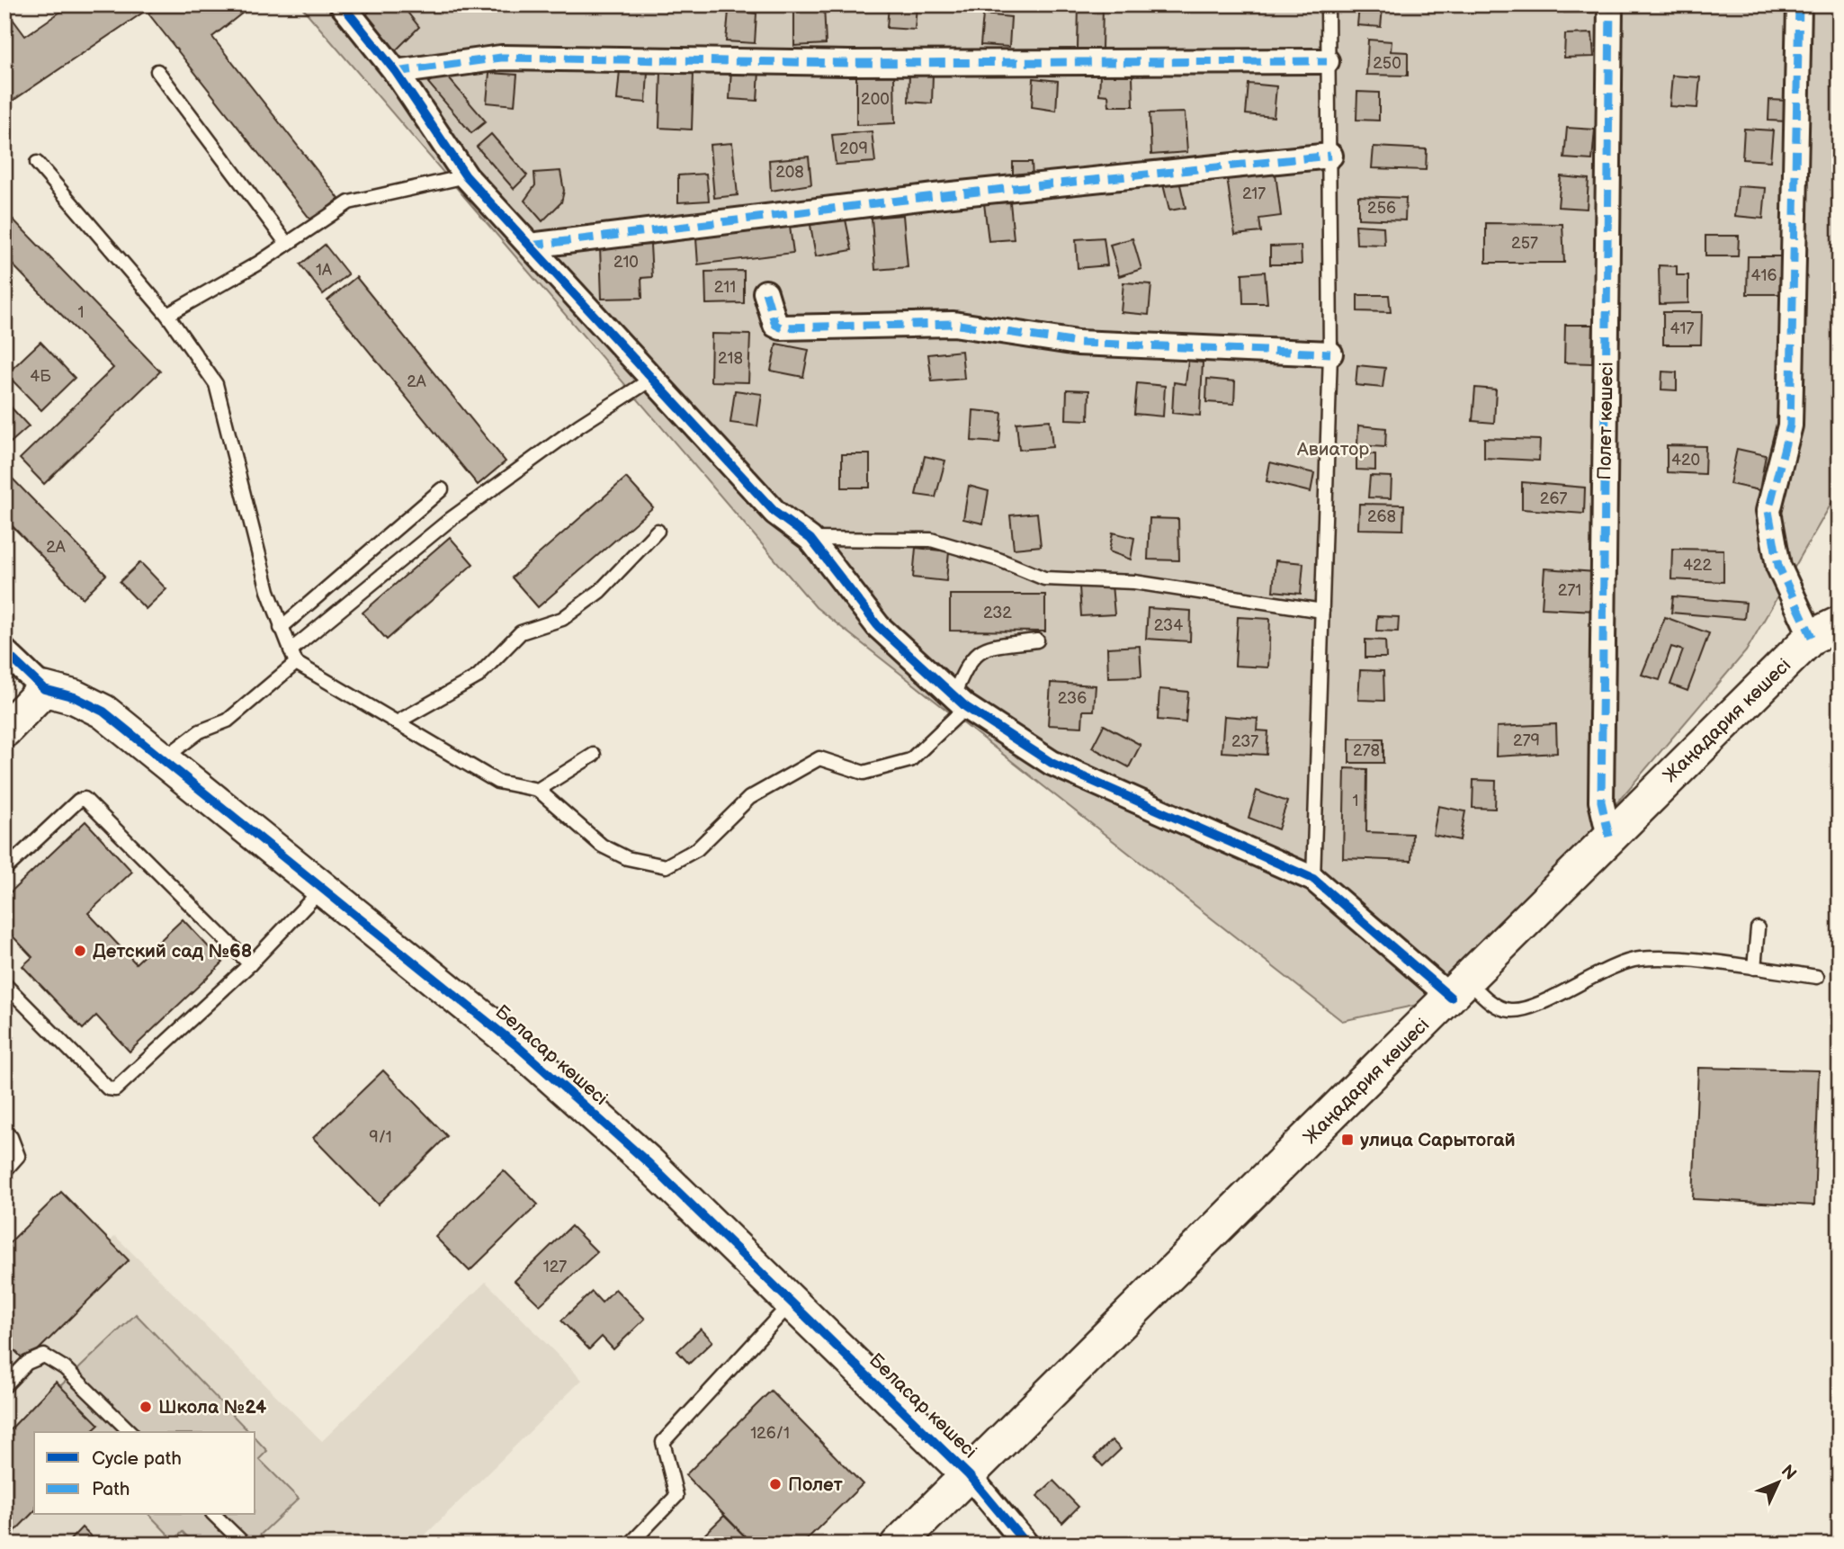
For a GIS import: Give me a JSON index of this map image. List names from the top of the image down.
{
  "streets": {
    "street": ["Полет көшесі", "Жаңадария көшесі", "Беласар көшесі"]
  },
  "crossings": [
    ["Полет көшесі", "Жаңадария көшесі"],
    ["Жаңадария көшесі", "Беласар көшесі"]
  ],
  "parks": ["Авиатор"],
  "places": {
    "other": ["Детский сад №68", "Школа №24", "Полет"],
    "transit": ["улица Сарытогай"]
  },
  "house_numbers": [
    "250",
    "200",
    "209",
    "208",
    "217",
    "256",
    "257",
    "210",
    "1А",
    "416",
    "211",
    "1",
    "417",
    "218",
    "4Б",
    "2А",
    "420",
    "267",
    "268",
    "2А",
    "422",
    "271",
    "232",
    "234",
    "236",
    "279",
    "237",
    "278",
    "1",
    "9/1",
    "127",
    "126/1"
  ],
  "legend": ["Cycle path", "Path"],
  "north": "top right"
}
